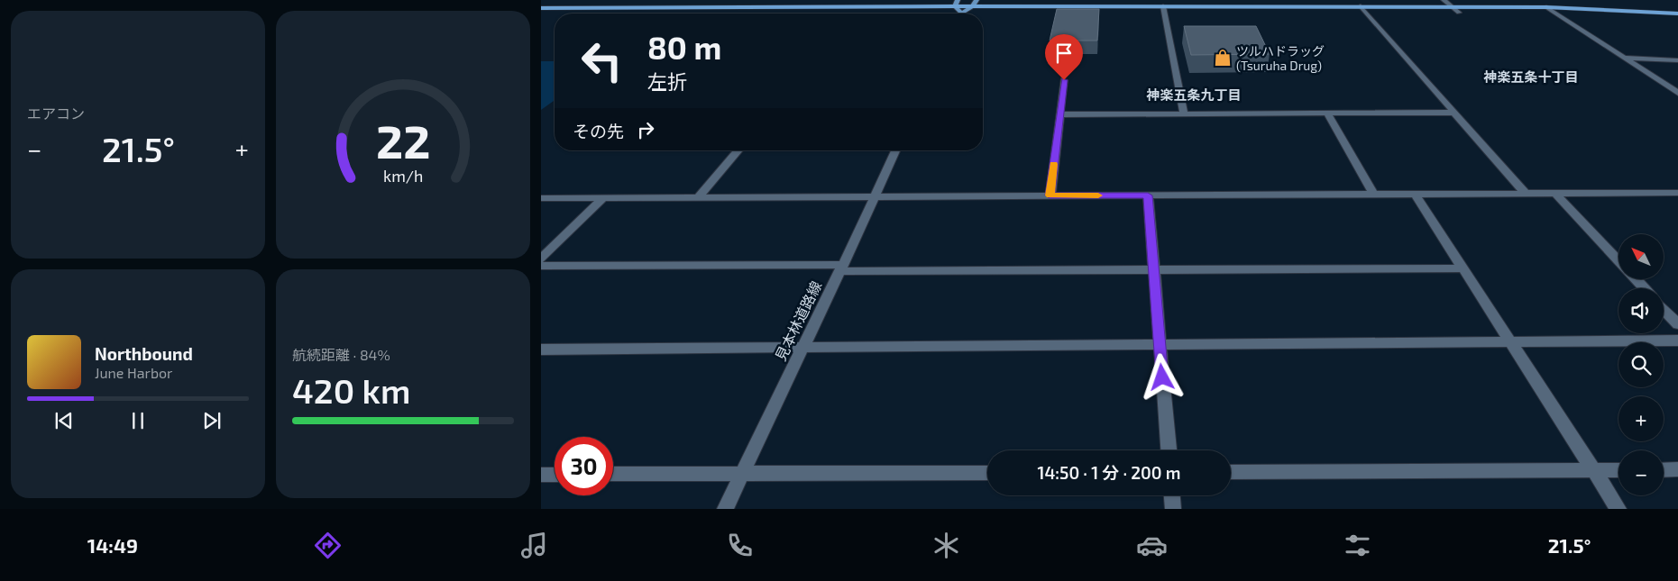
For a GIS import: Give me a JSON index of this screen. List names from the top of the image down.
{
  "streets": {
    "street": ["見本林道路線"]
  },
  "districts": ["神楽五条十丁目", "神楽五条九丁目"],
  "places": {
    "shop": ["ツルハドラッグ (Tsuruha Drug)"]
  },
  "north": "top left",
  "page": {
    "tile": [
      "エアコン",
      ["航続距離 · 84%", "420 km"]
    ],
    "turn": ["80 m", "左折"],
    "then": "その先",
    "heat": ["−", "21.5°", "+"],
    "map_buttons": ["+", "−"],
    "song": ["Northbound", "June Harbor"],
    "limit": "30",
    "trip": "14:50 · 1 分 · 200 m",
    "tabs": ["14:49", "21.5°"],
    "gauge": ["22", "km/h"]
  }
}
